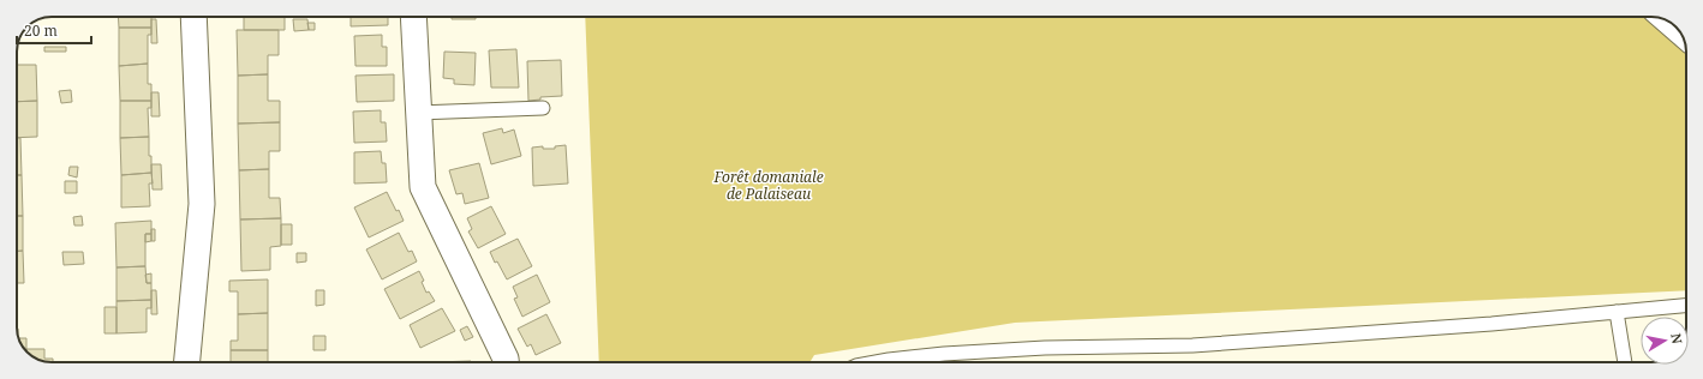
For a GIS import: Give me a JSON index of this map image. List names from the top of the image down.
{
  "parks": ["Forêt domaniale de Palaiseau"],
  "scale_bar": "20 m",
  "north": "right"
}
